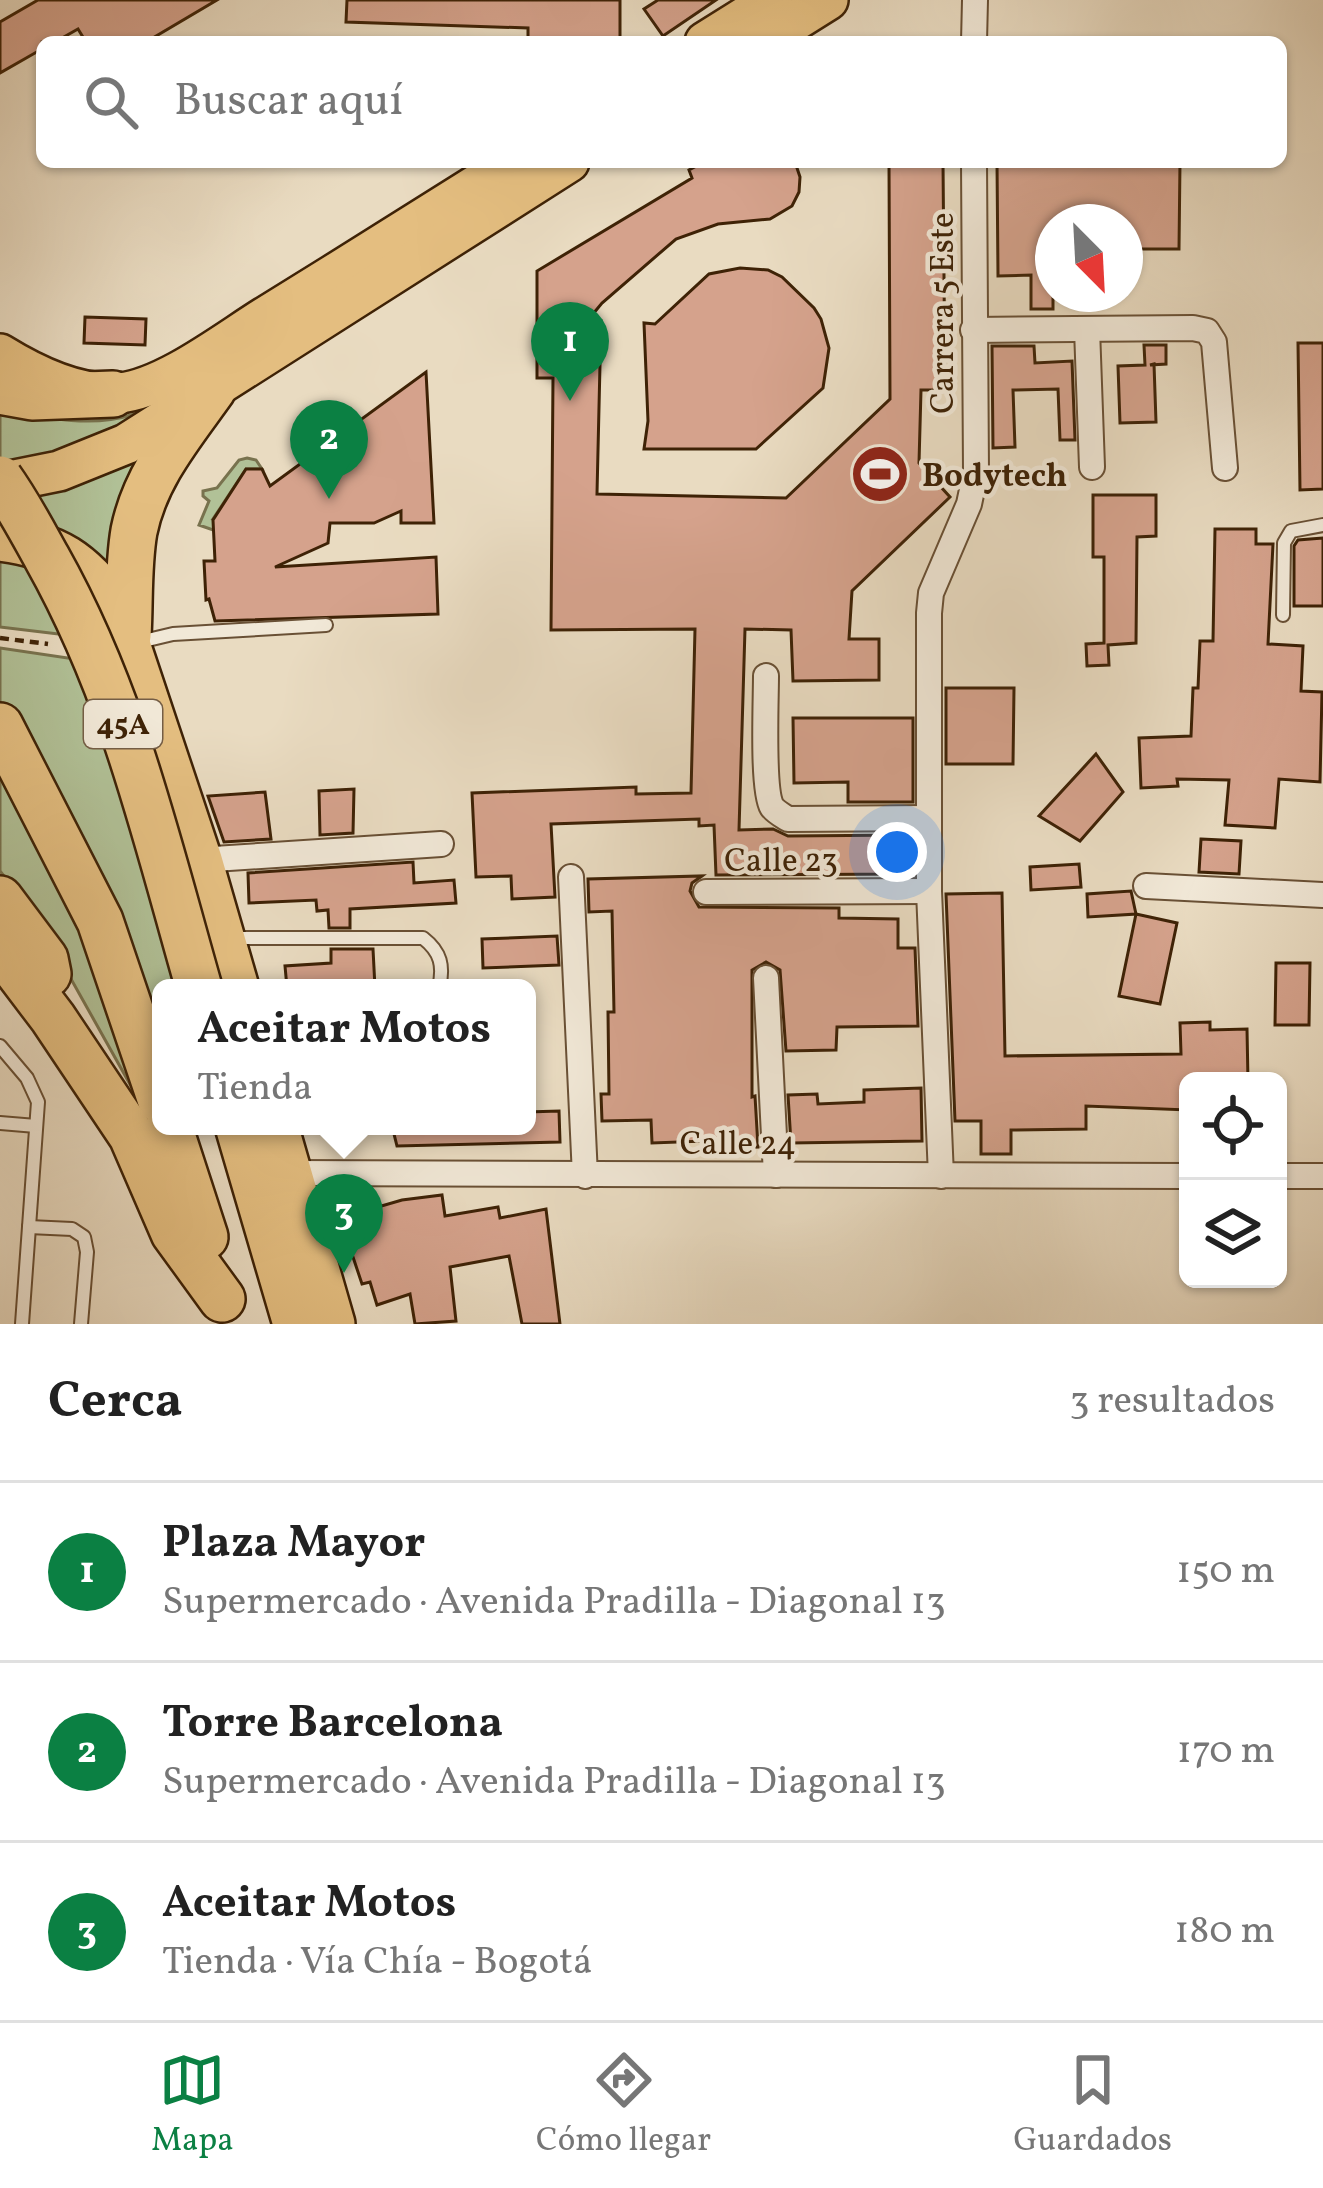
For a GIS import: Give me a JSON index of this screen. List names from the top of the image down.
{
  "streets": {
    "highway": ["45A"],
    "street": ["Carrera 5 Este", "Calle 23", "Calle 24"]
  },
  "crossings": [
    ["Carrera 5 Este", "Calle 23"],
    ["Carrera 5 Este", "Calle 24"]
  ],
  "places": {
    "sports": ["Bodytech"]
  },
  "north": "bottom right",
  "page": {
    "search": "Buscar aquí",
    "pins": ["1", "2", "3"],
    "popup": ["Aceitar Motos", "Tienda"],
    "heading": ["Cerca", "3 resultados"],
    "list": [
      {
        "mark": "1",
        "name": "Plaza Mayor",
        "note": "Supermercado · Avenida Pradilla - Diagonal 13",
        "value": "150 m"
      },
      {
        "mark": "2",
        "name": "Torre Barcelona",
        "note": "Supermercado · Avenida Pradilla - Diagonal 13",
        "value": "170 m"
      },
      {
        "mark": "3",
        "name": "Aceitar Motos",
        "note": "Tienda · Vía Chía - Bogotá",
        "value": "180 m"
      }
    ],
    "nav": ["Mapa", "Cómo llegar", "Guardados"]
  }
}
